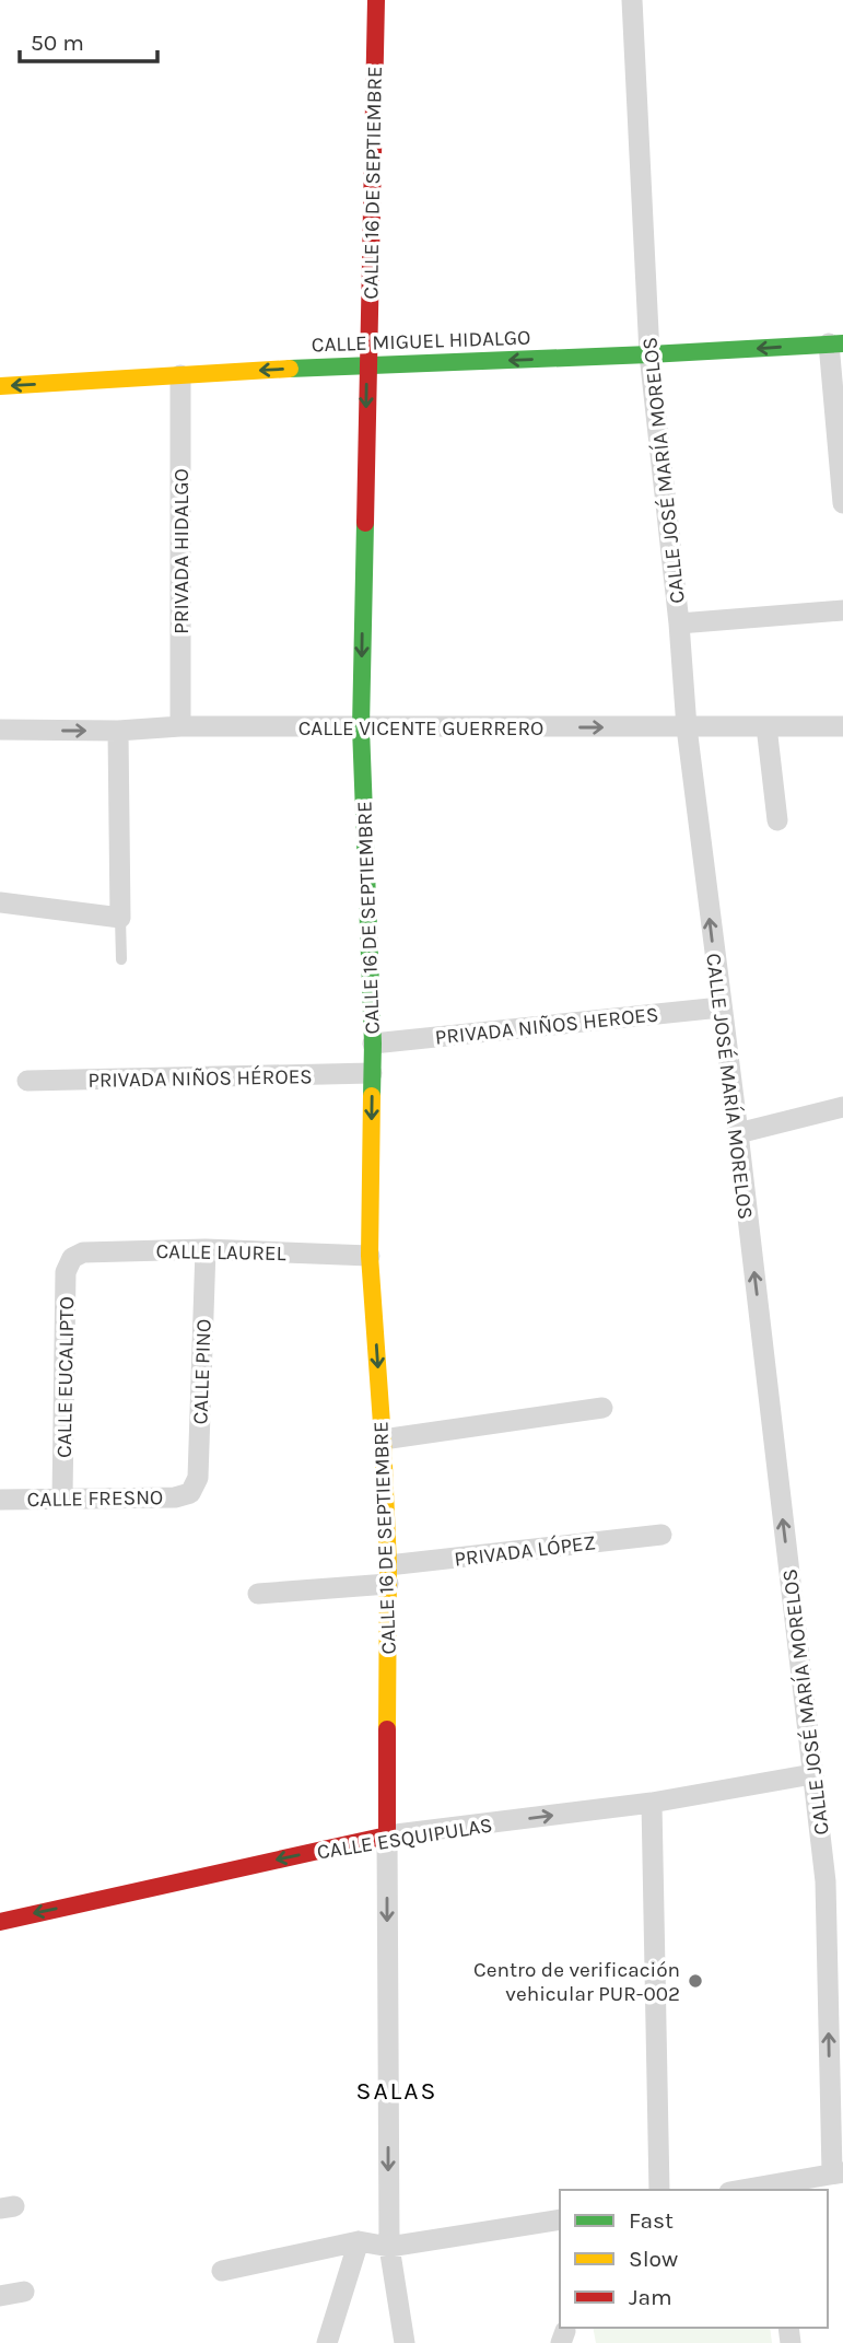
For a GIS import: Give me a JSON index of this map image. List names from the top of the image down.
{
  "streets": {
    "street": [
      "CALLE 16 DE SEPTIEMBRE",
      "CALLE MIGUEL HIDALGO",
      "CALLE JOSÉ MARÍA MORELOS",
      "PRIVADA HIDALGO",
      "CALLE VICENTE GUERRERO",
      "PRIVADA NIÑOS HEROES",
      "PRIVADA NIÑOS HÉROES",
      "CALLE LAUREL",
      "CALLE PINO",
      "CALLE EUCALIPTO",
      "CALLE FRESNO",
      "PRIVADA LÓPEZ",
      "CALLE ESQUIPULAS"
    ]
  },
  "crossings": [
    ["CALLE 16 DE SEPTIEMBRE", "CALLE MIGUEL HIDALGO"],
    ["CALLE 16 DE SEPTIEMBRE", "CALLE VICENTE GUERRERO"],
    ["CALLE 16 DE SEPTIEMBRE", "PRIVADA NIÑOS HEROES"],
    ["CALLE 16 DE SEPTIEMBRE", "PRIVADA NIÑOS HÉROES"],
    ["CALLE 16 DE SEPTIEMBRE", "CALLE LAUREL"],
    ["CALLE 16 DE SEPTIEMBRE", "PRIVADA LÓPEZ"],
    ["CALLE 16 DE SEPTIEMBRE", "CALLE ESQUIPULAS"],
    ["CALLE MIGUEL HIDALGO", "CALLE JOSÉ MARÍA MORELOS"],
    ["CALLE MIGUEL HIDALGO", "PRIVADA HIDALGO"],
    ["CALLE JOSÉ MARÍA MORELOS", "CALLE VICENTE GUERRERO"],
    ["CALLE JOSÉ MARÍA MORELOS", "PRIVADA NIÑOS HEROES"],
    ["CALLE JOSÉ MARÍA MORELOS", "CALLE ESQUIPULAS"],
    ["PRIVADA HIDALGO", "CALLE VICENTE GUERRERO"],
    ["CALLE LAUREL", "CALLE PINO"],
    ["CALLE LAUREL", "CALLE EUCALIPTO"],
    ["CALLE PINO", "CALLE FRESNO"],
    ["CALLE EUCALIPTO", "CALLE FRESNO"]
  ],
  "one_way": ["CALLE 16 DE SEPTIEMBRE", "CALLE MIGUEL HIDALGO", "CALLE VICENTE GUERRERO"],
  "districts": ["SALAS"],
  "places": ["Centro de verificación vehicular PUR-002"],
  "legend": ["Fast", "Slow", "Jam"],
  "scale_bar": "50 m"
}
